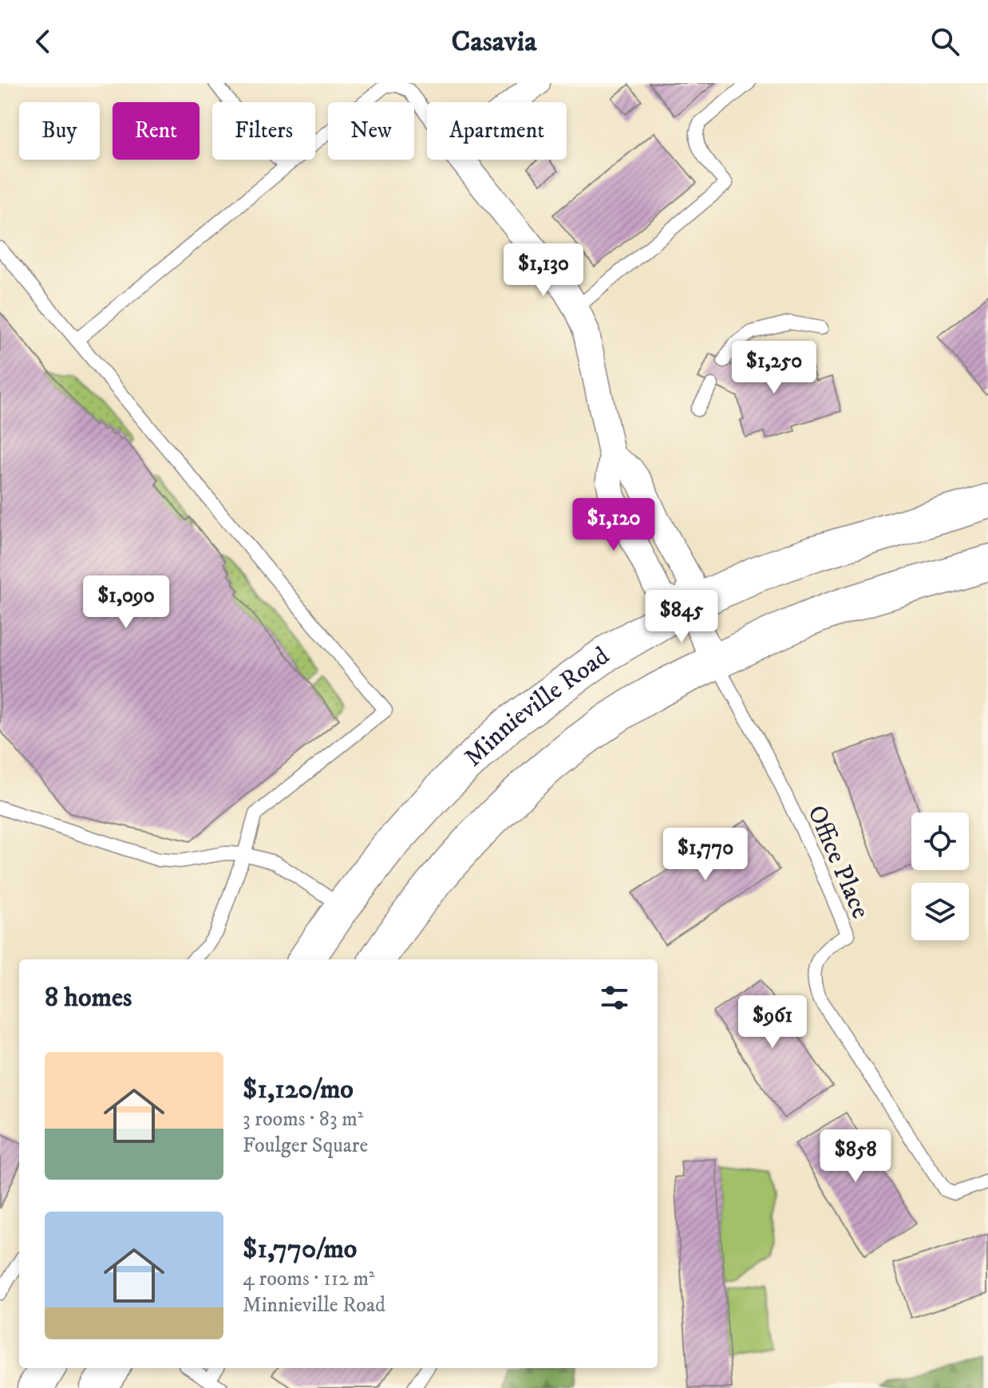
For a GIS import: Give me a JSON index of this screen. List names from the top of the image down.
{
  "streets": {
    "main road": ["Minnieville Road"],
    "lane": ["Office Place"]
  },
  "crossings": [
    ["Minnieville Road", "Office Place"]
  ],
  "page": {
    "header": "Casavia",
    "chip": [
      "Buy",
      "Rent",
      "Filters",
      "New",
      "Apartment"
    ],
    "price": [
      "$1,130",
      "$1,250",
      "$1,120",
      "$1,090",
      "$845",
      "$1,770",
      "$961",
      "$858"
    ],
    "heading": "8 homes",
    "list": [
      {
        "name": "$1,120/mo",
        "note": "3 rooms · 83 m² · Foulger Square"
      },
      {
        "name": "$1,770/mo",
        "note": "4 rooms · 112 m² · Minnieville Road"
      }
    ]
  }
}
